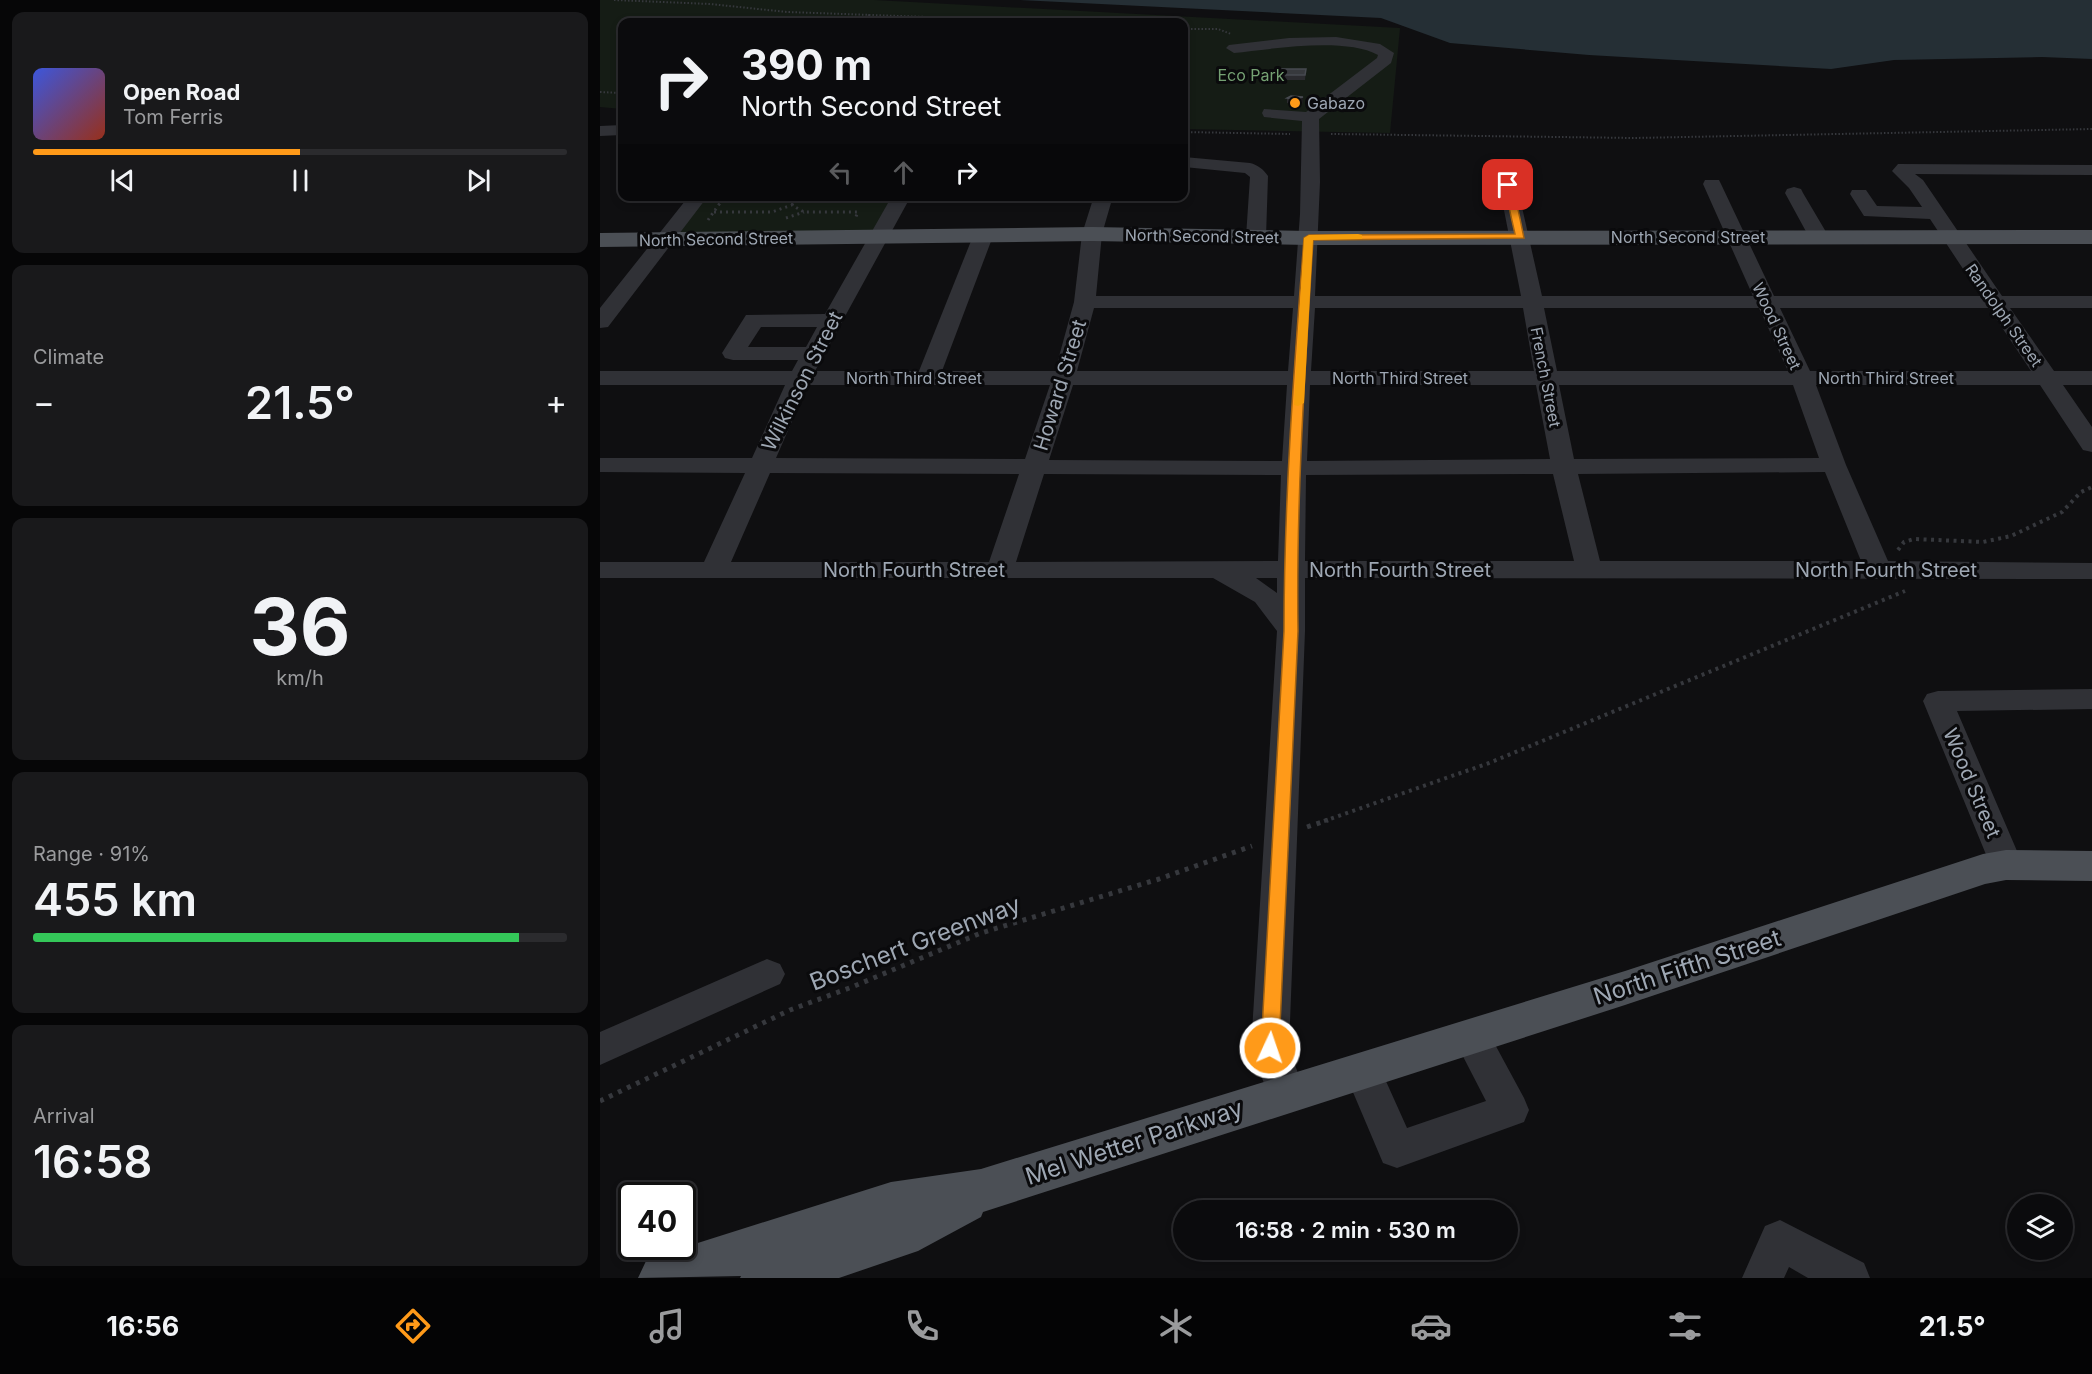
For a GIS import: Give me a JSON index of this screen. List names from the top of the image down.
{
  "streets": {
    "main road": ["North Second Street", "North Fifth Street", "Mel Wetter Parkway"],
    "street": [
      "Randolph Street",
      "Wood Street",
      "French Street",
      "North Third Street",
      "Wilkinson Street",
      "Howard Street",
      "North Fourth Street"
    ],
    "path": ["Boschert Greenway"]
  },
  "crossings": [
    ["North Second Street", "Randolph Street"],
    ["North Second Street", "Wood Street"],
    ["North Second Street", "French Street"],
    ["North Second Street", "Wilkinson Street"],
    ["North Second Street", "Howard Street"],
    ["Randolph Street", "North Third Street"],
    ["Wood Street", "North Third Street"],
    ["Wood Street", "North Fourth Street"],
    ["Wood Street", "North Fifth Street"],
    ["French Street", "North Third Street"],
    ["French Street", "North Fourth Street"],
    ["North Third Street", "Wilkinson Street"],
    ["North Third Street", "Howard Street"],
    ["Wilkinson Street", "North Fourth Street"],
    ["Howard Street", "North Fourth Street"],
    ["North Fifth Street", "Mel Wetter Parkway"]
  ],
  "parks": ["Eco Park"],
  "places": ["Gabazo"],
  "page": {
    "turn": ["390 m", "North Second Street"],
    "song": ["Open Road", "Tom Ferris"],
    "tile": [
      "Climate",
      ["36", "km/h"],
      ["Range · 91%", "455 km"],
      ["Arrival", "16:58"]
    ],
    "heat": ["−", "21.5°", "+"],
    "limit": "40",
    "trip": "16:58 · 2 min · 530 m",
    "tabs": ["16:56", "21.5°"]
  }
}
